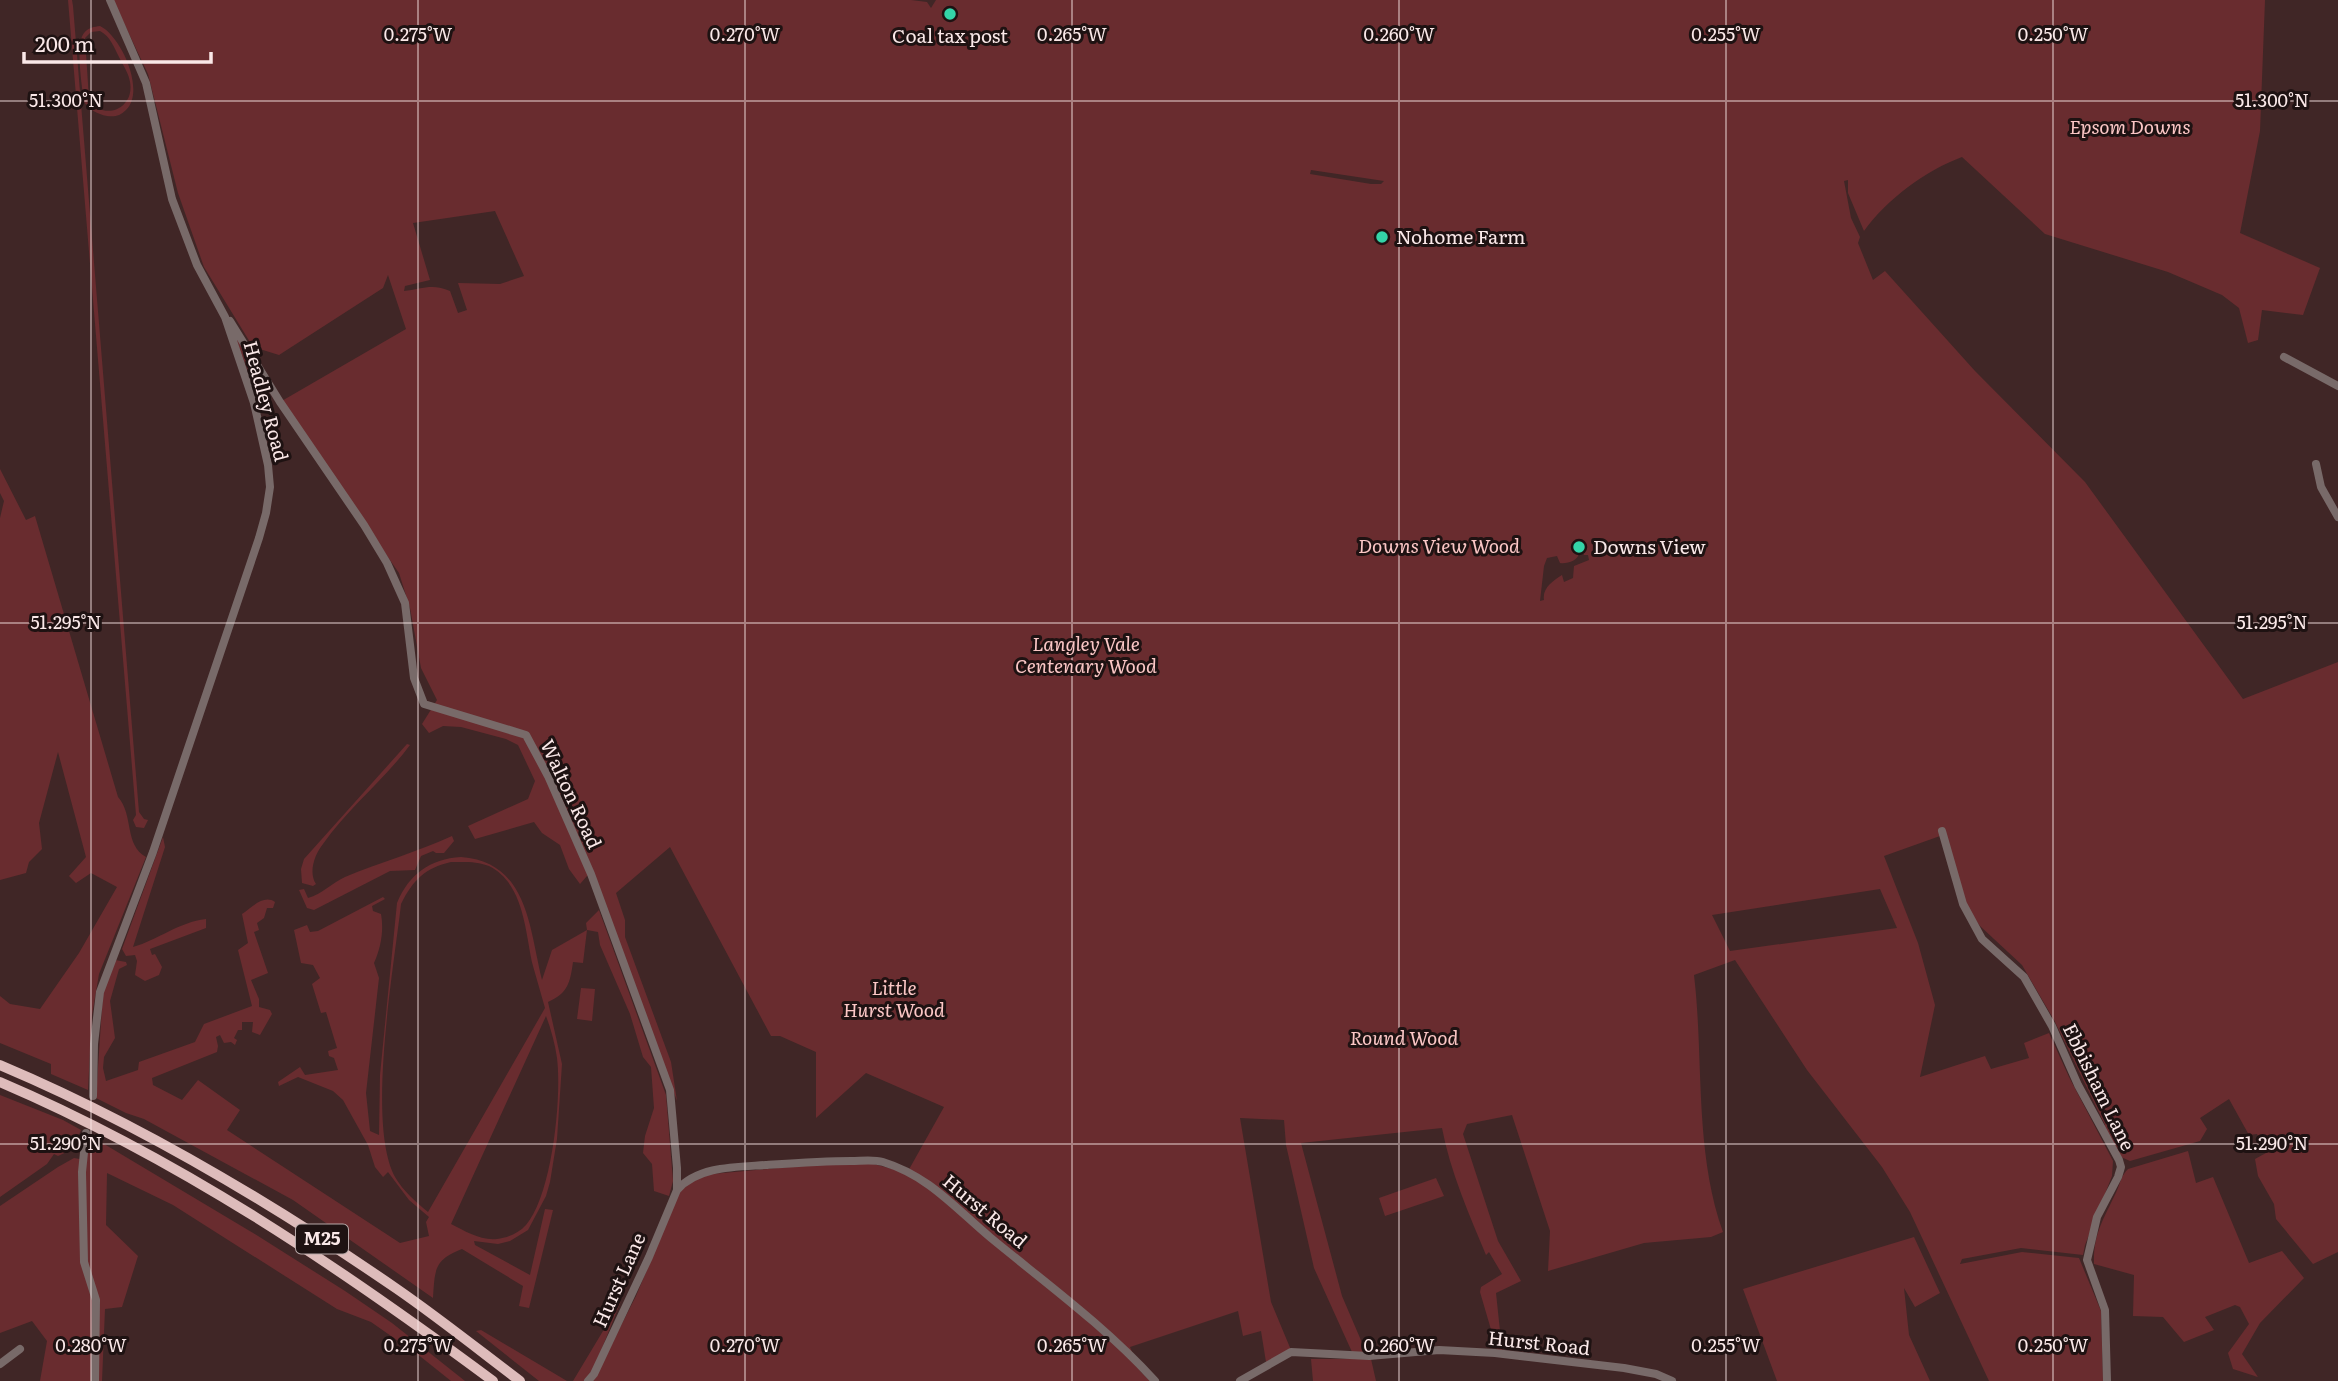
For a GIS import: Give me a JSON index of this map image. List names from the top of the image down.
{
  "streets": {
    "highway": ["M25"],
    "street": [
      "Headley Road",
      "Walton Road",
      "Ebbisham Lane",
      "Hurst Road",
      "Hurst Lane"
    ]
  },
  "crossings": [
    ["Headley Road", "Walton Road"],
    ["Walton Road", "Hurst Lane"]
  ],
  "parks": [
    "Epsom Downs",
    "Downs View Wood",
    "Langley Vale Centenary Wood",
    "Little Hurst Wood",
    "Round Wood"
  ],
  "places": ["Coal tax post", "Nohome Farm", "Downs View"],
  "scale_bar": "200 m",
  "coordinates": [
    "0.275°W",
    "0.270°W",
    "0.265°W",
    "0.260°W",
    "0.255°W",
    "0.250°W",
    "51.300°N",
    "51.295°N",
    "51.290°N",
    "0.280°W"
  ]
}
